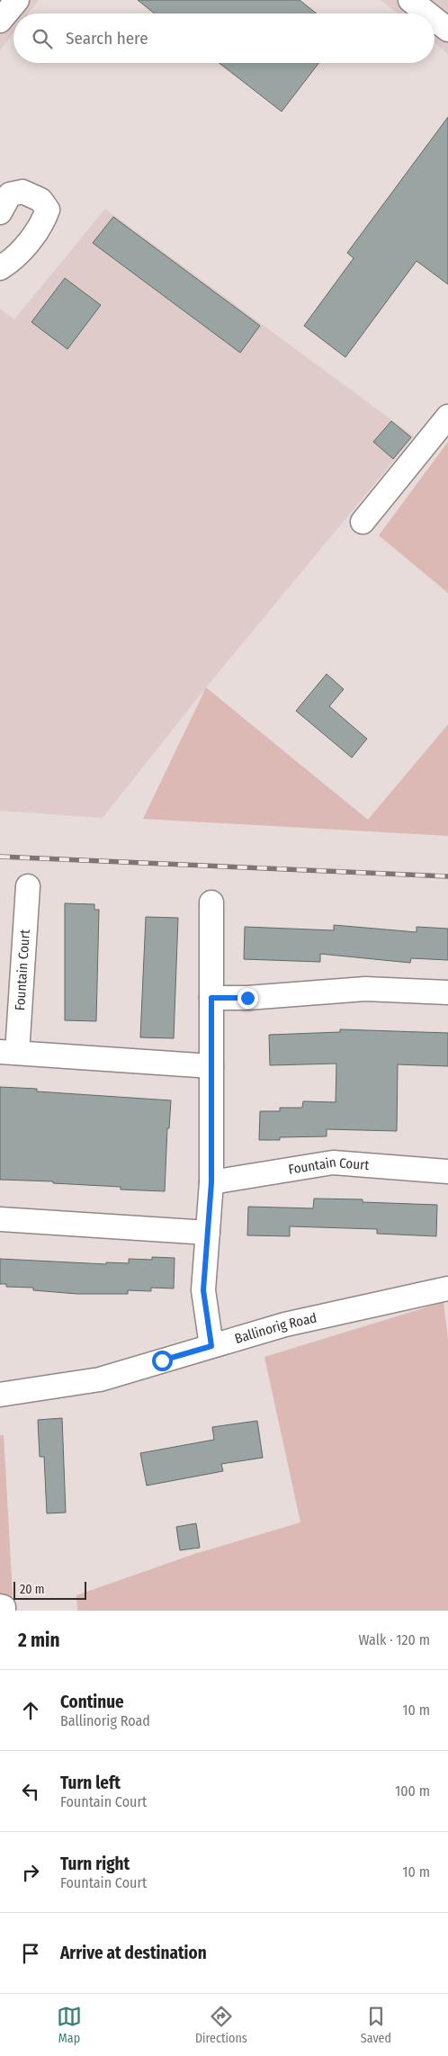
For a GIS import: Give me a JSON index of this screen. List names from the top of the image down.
{
  "streets": {
    "street": ["Fountain Court", "Ballinorig Road"]
  },
  "scale_bar": "20 m",
  "page": {
    "search": "Search here",
    "scale": "20 m",
    "heading": ["2 min", "Walk · 120 m"],
    "list": [
      ["Continue", "Ballinorig Road", "10 m"],
      ["Turn left", "Fountain Court", "100 m"],
      ["Turn right", "Fountain Court", "10 m"],
      "Arrive at destination"
    ],
    "nav": ["Map", "Directions", "Saved"]
  }
}
